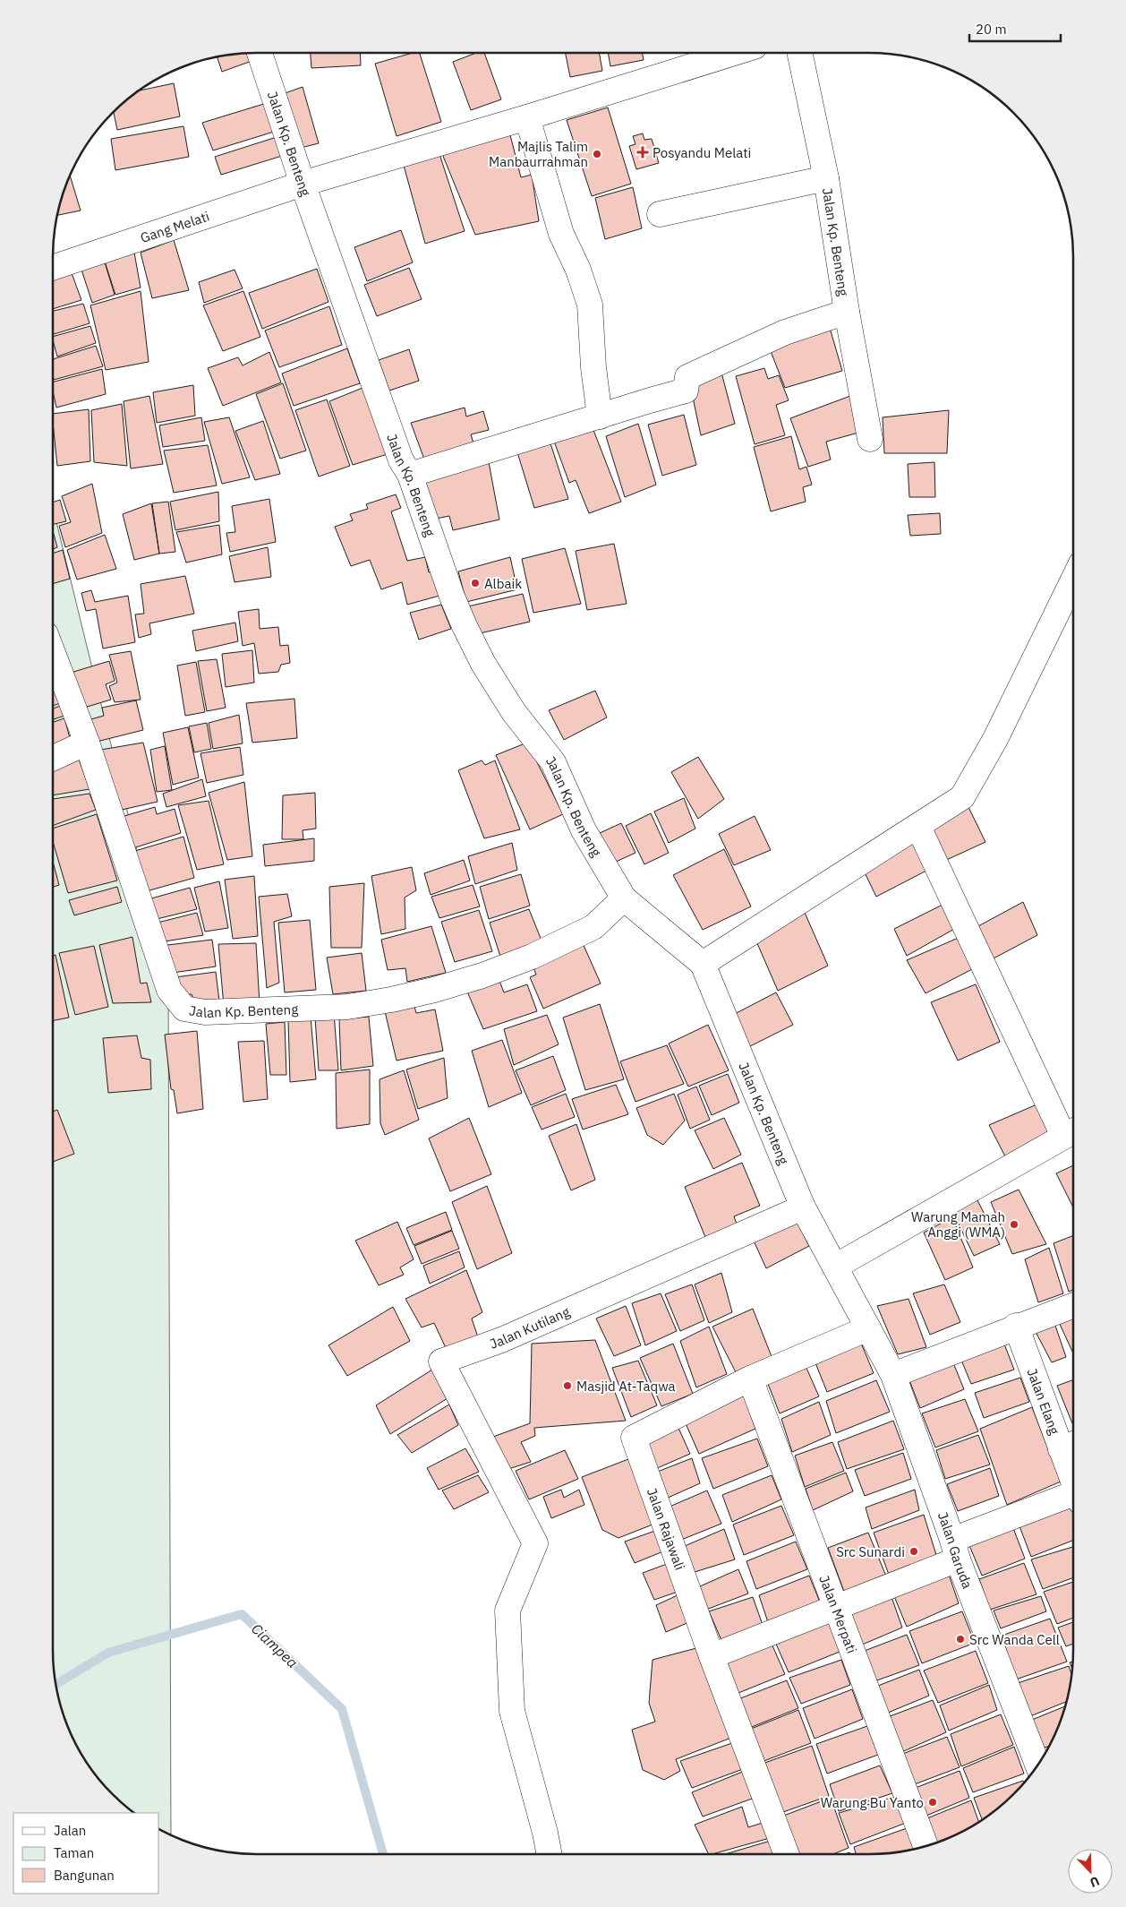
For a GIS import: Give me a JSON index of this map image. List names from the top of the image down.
{
  "streets": {
    "street": [
      "Jalan Kp. Benteng",
      "Gang Melati",
      "Jalan Kutilang",
      "Jalan Elang",
      "Jalan Rajawali",
      "Jalan Garuda",
      "Jalan Merpati"
    ]
  },
  "crossings": [
    ["Jalan Kp. Benteng", "Gang Melati"],
    ["Jalan Kp. Benteng", "Jalan Kutilang"],
    ["Jalan Kp. Benteng", "Jalan Garuda"],
    ["Jalan Rajawali", "Jalan Garuda"],
    ["Jalan Rajawali", "Jalan Merpati"]
  ],
  "water": ["Ciampea"],
  "places": {
    "health": ["Posyandu Melati"],
    "other": [
      "Majlis Talim Manbaurrahman",
      "Albaik",
      "Warung Mamah Anggi (WMA)",
      "Masjid At-Taqwa",
      "Src Sunardi",
      "Src Wanda Cell",
      "Warung Bu Yanto"
    ]
  },
  "legend": ["Jalan", "Taman", "Bangunan"],
  "scale_bar": "20 m",
  "north": "bottom right"
}
